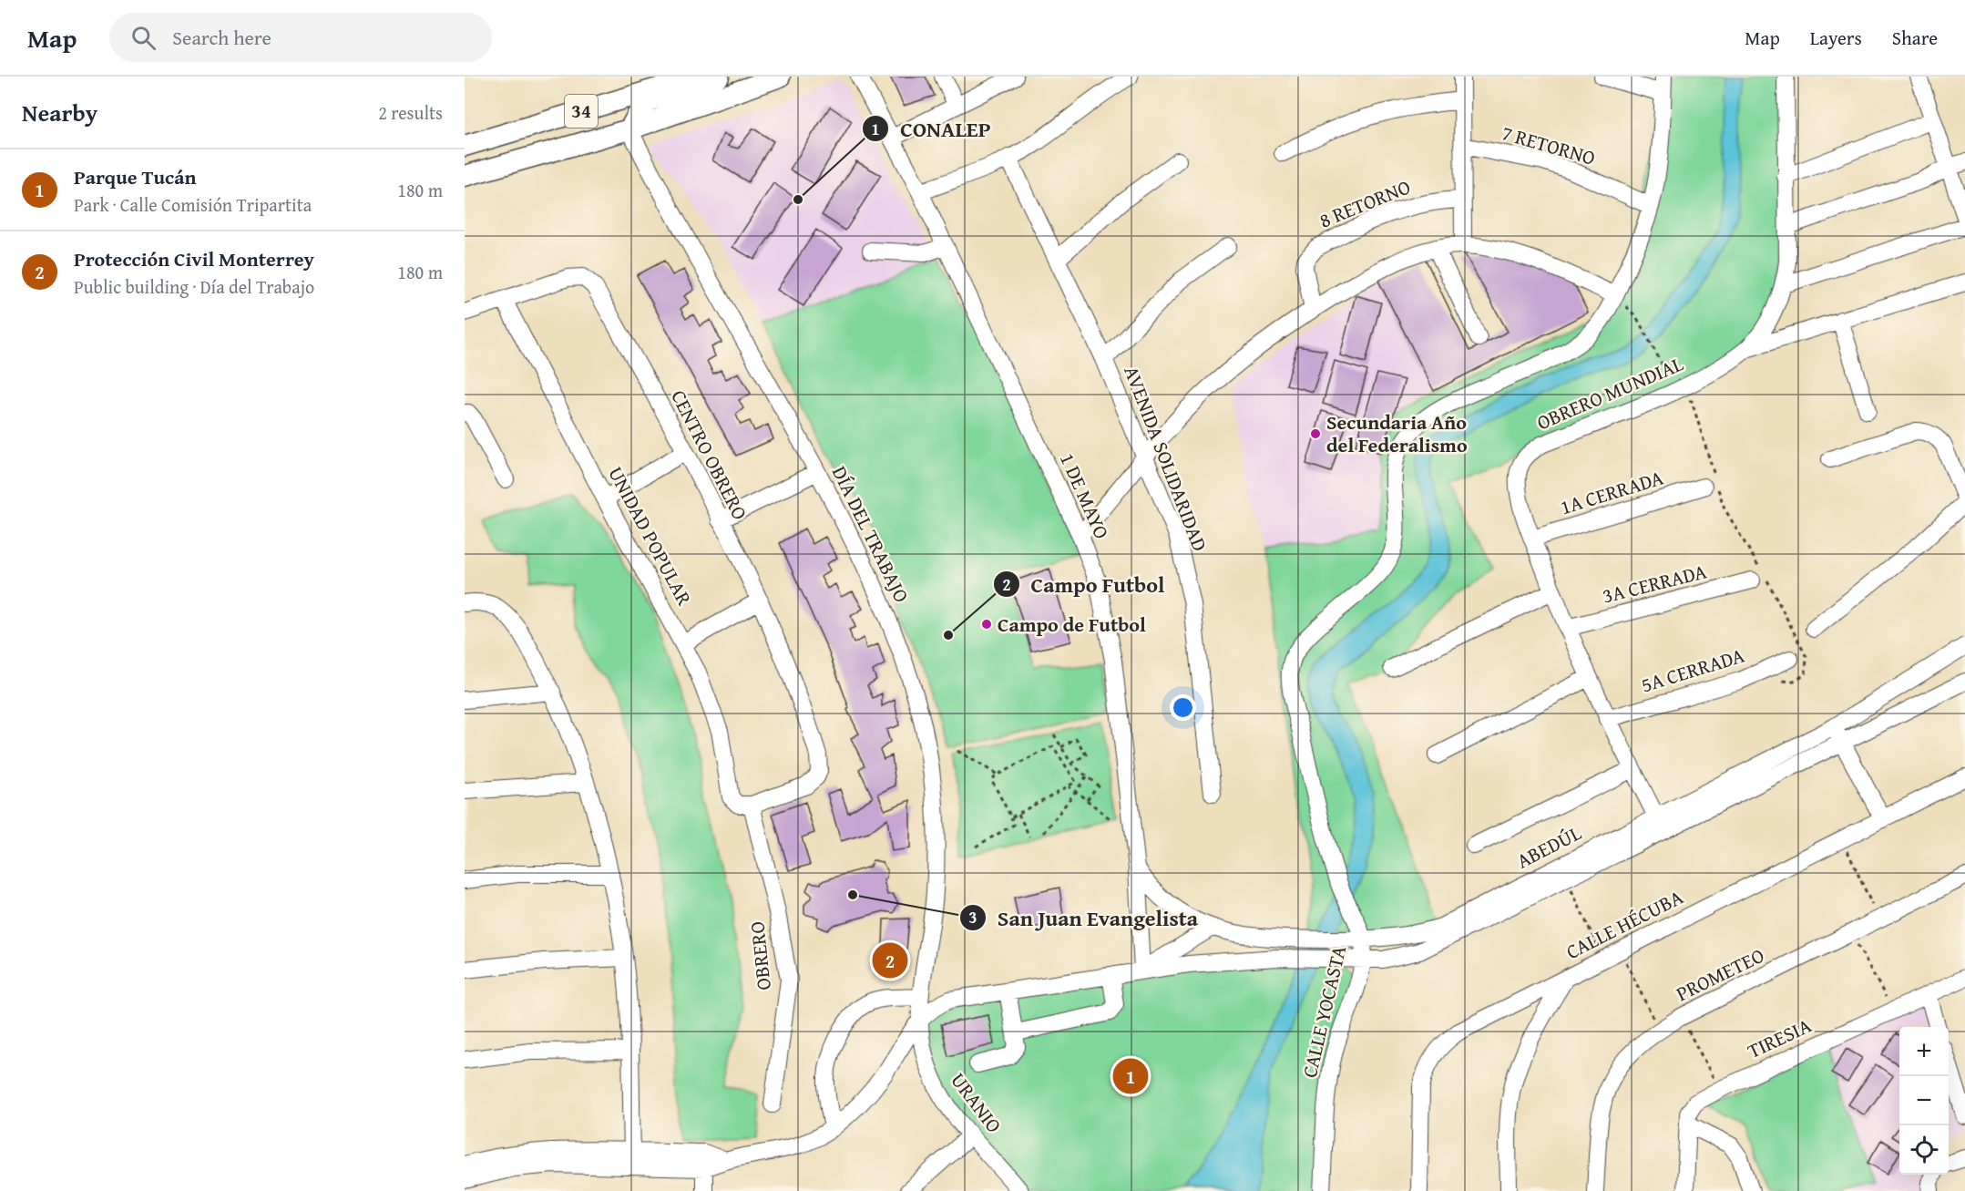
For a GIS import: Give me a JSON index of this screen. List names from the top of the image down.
{
  "streets": {
    "main road": ["34"],
    "street": [
      "7 RETORNO",
      "8 RETORNO",
      "OBRERO MUNDIAL",
      "CENTRO OBRERO",
      "AVENIDA SOLIDARIDAD",
      "1A CERRADA",
      "1 DE MAYO",
      "DÍA DEL TRABAJO",
      "UNIDAD POPULAR",
      "3A CERRADA",
      "5A CERRADA",
      "ABEDÚL",
      "CALLE HÉCUBA",
      "OBRERO",
      "PROMETEO",
      "CALLE YOCASTA",
      "TIRESIA",
      "URANIO"
    ]
  },
  "crossings": [
    ["34", "DÍA DEL TRABAJO"],
    ["OBRERO MUNDIAL", "1A CERRADA"],
    ["OBRERO MUNDIAL", "3A CERRADA"],
    ["OBRERO MUNDIAL", "5A CERRADA"],
    ["OBRERO MUNDIAL", "ABEDÚL"],
    ["CENTRO OBRERO", "UNIDAD POPULAR"],
    ["CENTRO OBRERO", "OBRERO"],
    ["1 DE MAYO", "ABEDÚL"],
    ["DÍA DEL TRABAJO", "URANIO"],
    ["UNIDAD POPULAR", "OBRERO"],
    ["ABEDÚL", "CALLE YOCASTA"],
    ["ABEDÚL", "URANIO"]
  ],
  "places": [
    "CONALEP",
    "Secundaria Año del Federalismo",
    "Campo de Futbol",
    "Campo Futbol",
    "San Juan Evangelista"
  ],
  "page": {
    "header": "Map",
    "search": "Search here",
    "nav": ["Map", "Layers", "Share"],
    "heading": ["Nearby", "2 results"],
    "list": [
      {
        "mark": "1",
        "name": "Parque Tucán",
        "note": "Park · Calle Comisión Tripartita",
        "value": "180 m"
      },
      {
        "mark": "2",
        "name": "Protección Civil Monterrey",
        "note": "Public building · Día del Trabajo",
        "value": "180 m"
      }
    ],
    "pins": ["2", "1"],
    "map_buttons": ["+", "−"]
  }
}
